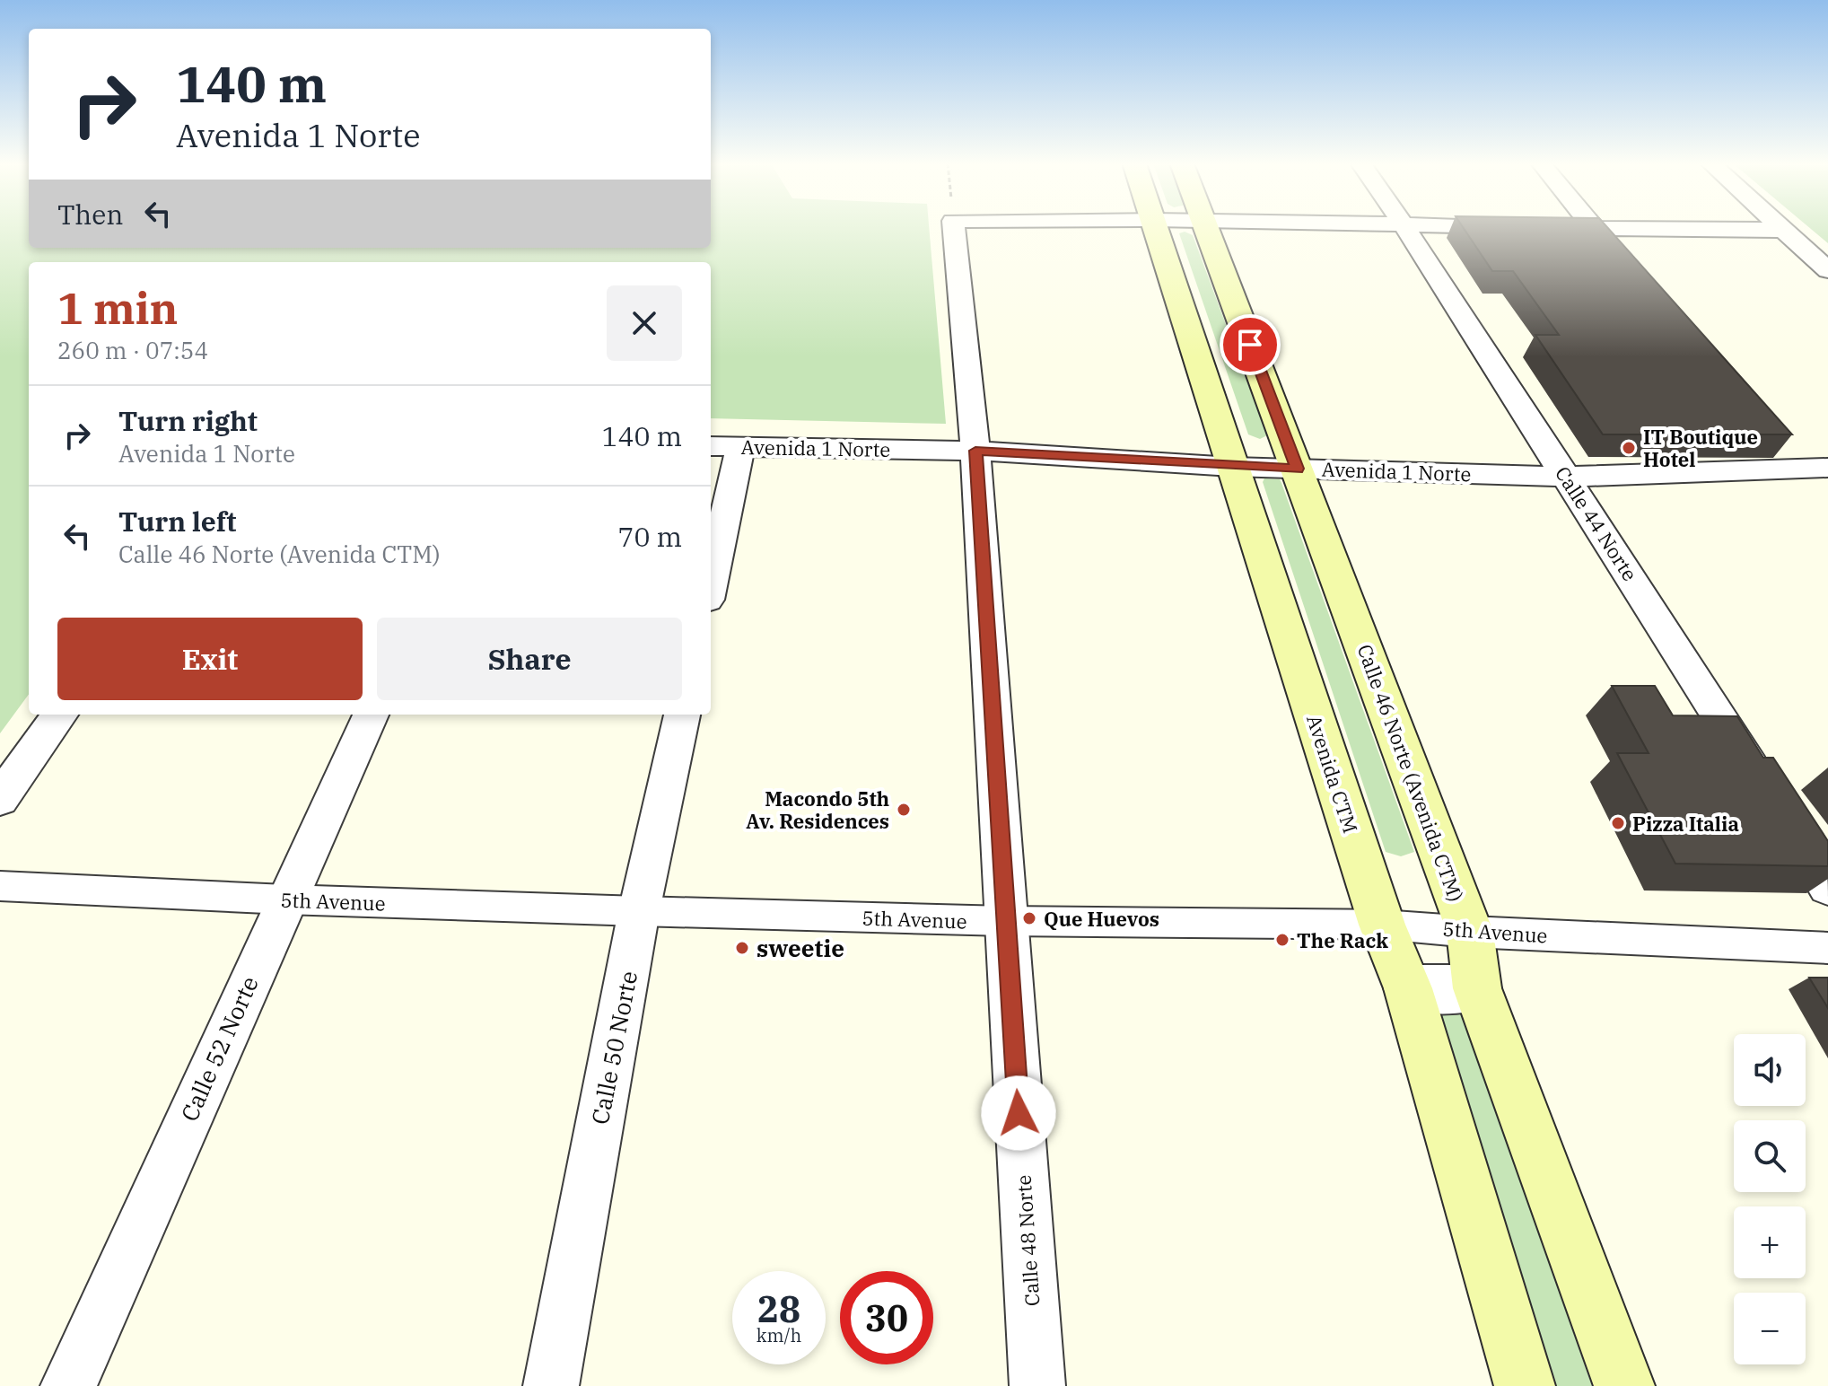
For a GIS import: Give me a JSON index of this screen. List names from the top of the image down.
{
  "streets": {
    "main road": ["Calle 46 Norte (Avenida CTM)", "Avenida CTM"],
    "street": [
      "Avenida 1 Norte",
      "Calle 44 Norte",
      "5th Avenue",
      "Calle 50 Norte",
      "Calle 52 Norte",
      "Calle 48 Norte"
    ]
  },
  "crossings": [
    ["Avenida 1 Norte", "Calle 44 Norte"],
    ["Avenida 1 Norte", "Calle 46 Norte (Avenida CTM)"],
    ["Avenida 1 Norte", "Avenida CTM"],
    ["Avenida 1 Norte", "Calle 48 Norte"],
    ["Calle 46 Norte (Avenida CTM)", "5th Avenue"],
    ["Avenida CTM", "5th Avenue"],
    ["5th Avenue", "Calle 50 Norte"],
    ["5th Avenue", "Calle 52 Norte"],
    ["5th Avenue", "Calle 48 Norte"]
  ],
  "places": [
    "IT Boutique Hotel",
    "Macondo 5th Av. Residences",
    "Pizza Italia",
    "Que Huevos",
    "The Rack",
    "sweetie"
  ],
  "page": {
    "turn": ["140 m", "Avenida 1 Norte"],
    "then": "Then",
    "heading": ["1 min", "260 m · 07:54"],
    "list": [
      {
        "name": "Turn right",
        "note": "Avenida 1 Norte",
        "value": "140 m"
      },
      {
        "name": "Turn left",
        "note": "Calle 46 Norte (Avenida CTM)",
        "value": "70 m"
      }
    ],
    "buttons": ["Exit", "Share"],
    "map_buttons": ["+", "−"],
    "speed": "28 km/h",
    "limit": "30"
  }
}
